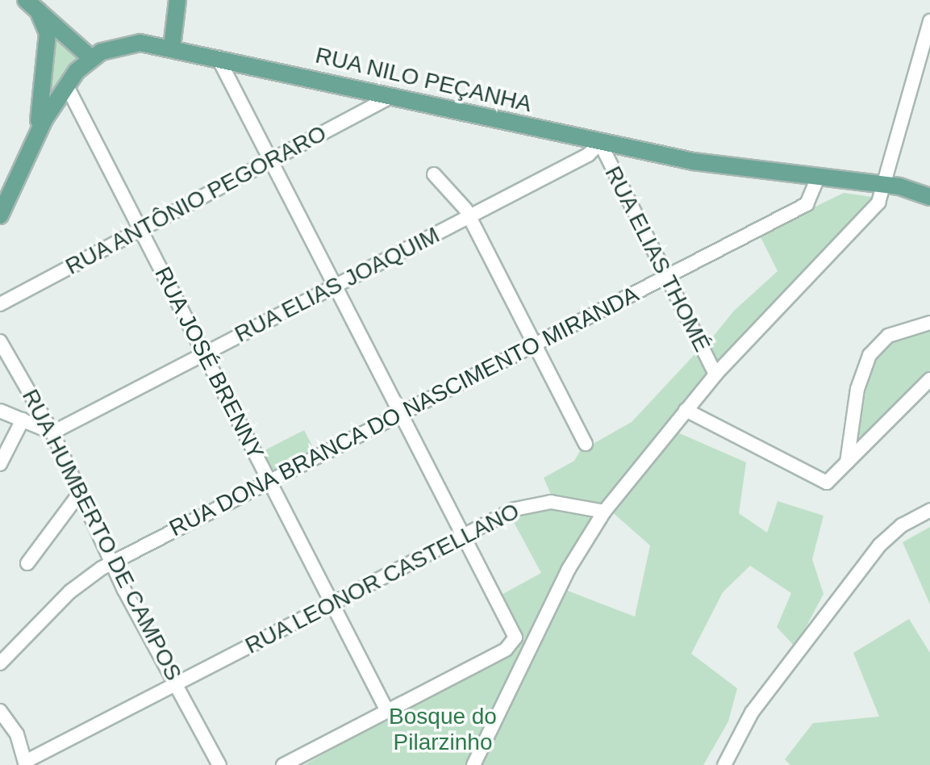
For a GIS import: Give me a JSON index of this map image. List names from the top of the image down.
{
  "streets": {
    "main road": ["RUA NILO PEÇANHA"],
    "street": [
      "RUA ANTÔNIO PEGORARO",
      "RUA ELIAS THOMÉ",
      "RUA ELIAS JOAQUIM",
      "RUA JOSÉ BRENNY",
      "RUA DONA BRANCA DO NASCIMENTO MIRANDA",
      "RUA HUMBERTO DE CAMPOS",
      "RUA LEONOR CASTELLANO"
    ]
  },
  "crossings": [
    ["RUA NILO PEÇANHA", "RUA ANTÔNIO PEGORARO"],
    ["RUA NILO PEÇANHA", "RUA ELIAS THOMÉ"],
    ["RUA NILO PEÇANHA", "RUA ELIAS JOAQUIM"],
    ["RUA NILO PEÇANHA", "RUA JOSÉ BRENNY"],
    ["RUA NILO PEÇANHA", "RUA DONA BRANCA DO NASCIMENTO MIRANDA"],
    ["RUA ANTÔNIO PEGORARO", "RUA JOSÉ BRENNY"],
    ["RUA ELIAS THOMÉ", "RUA ELIAS JOAQUIM"],
    ["RUA ELIAS THOMÉ", "RUA DONA BRANCA DO NASCIMENTO MIRANDA"],
    ["RUA ELIAS JOAQUIM", "RUA JOSÉ BRENNY"],
    ["RUA ELIAS JOAQUIM", "RUA HUMBERTO DE CAMPOS"],
    ["RUA JOSÉ BRENNY", "RUA DONA BRANCA DO NASCIMENTO MIRANDA"],
    ["RUA JOSÉ BRENNY", "RUA LEONOR CASTELLANO"],
    ["RUA DONA BRANCA DO NASCIMENTO MIRANDA", "RUA HUMBERTO DE CAMPOS"],
    ["RUA HUMBERTO DE CAMPOS", "RUA LEONOR CASTELLANO"]
  ],
  "parks": ["Bosque do Pilarzinho"]
}
